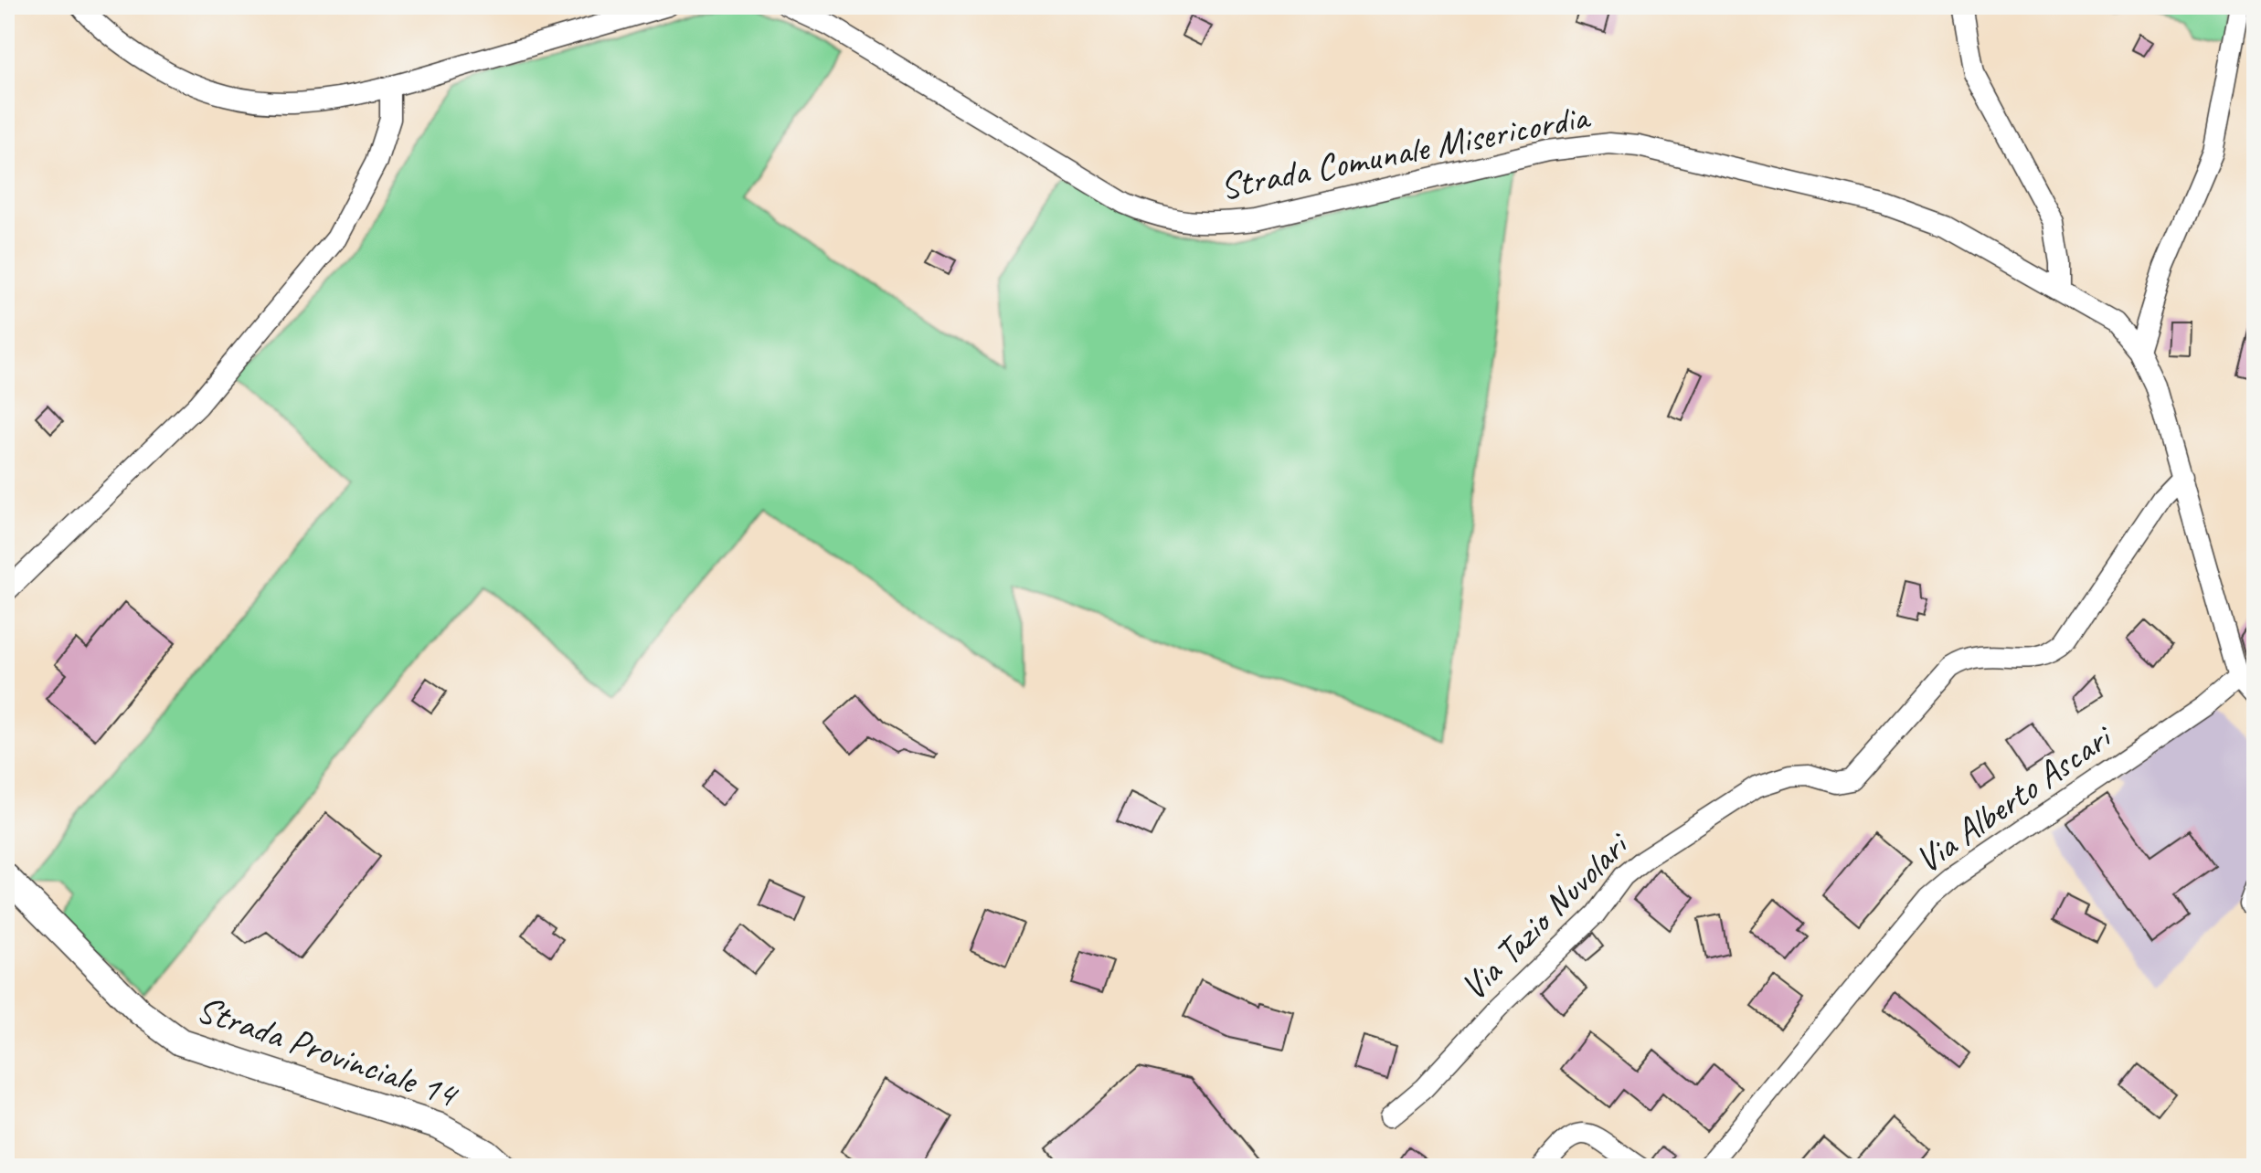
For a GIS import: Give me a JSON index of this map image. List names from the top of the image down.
{
  "streets": {
    "main road": ["Strada Provinciale 14"],
    "street": ["Strada Comunale Misericordia", "Via Alberto Ascari", "Via Tazio Nuvolari"]
  },
  "crossings": [
    ["Strada Comunale Misericordia", "Via Alberto Ascari"],
    ["Strada Comunale Misericordia", "Via Tazio Nuvolari"]
  ]
}
